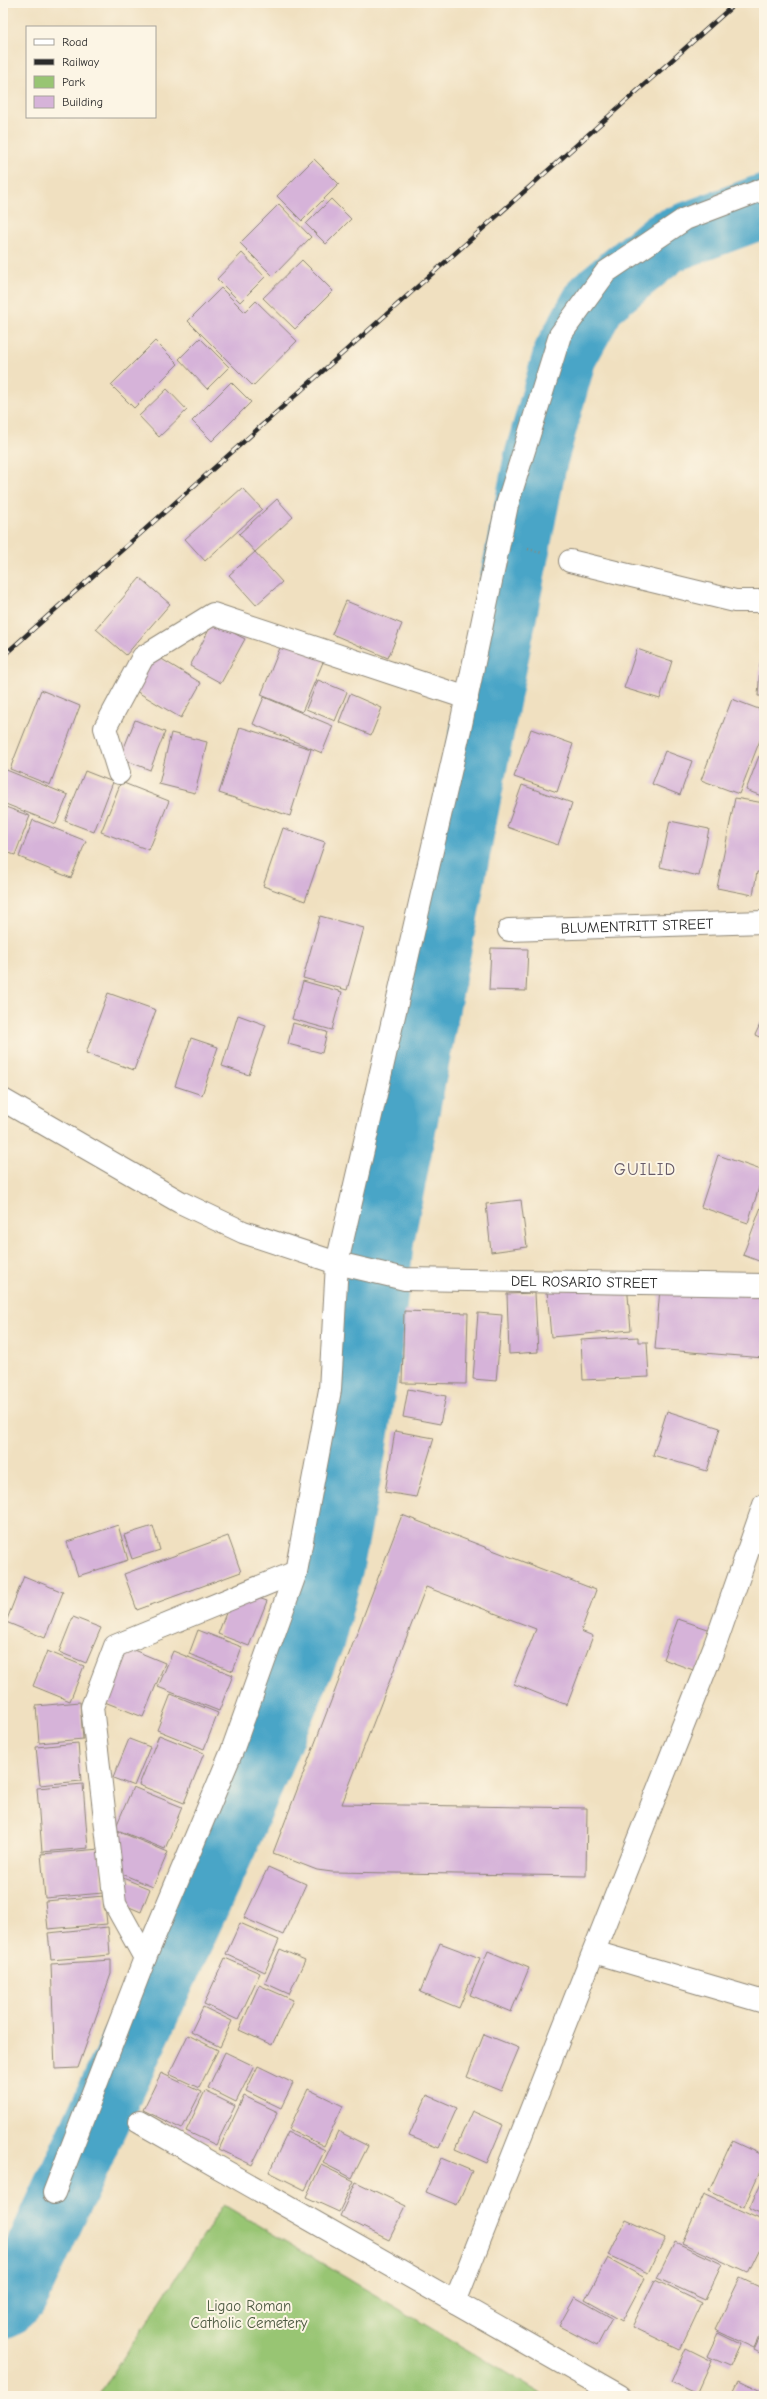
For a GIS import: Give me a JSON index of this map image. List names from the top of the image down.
{
  "streets": {
    "street": ["BLUMENTRITT STREET", "DEL ROSARIO STREET"]
  },
  "districts": ["GUILID"],
  "parks": ["Ligao Roman Catholic Cemetery"],
  "legend": [
    "Road",
    "Railway",
    "Park",
    "Building"
  ]
}
